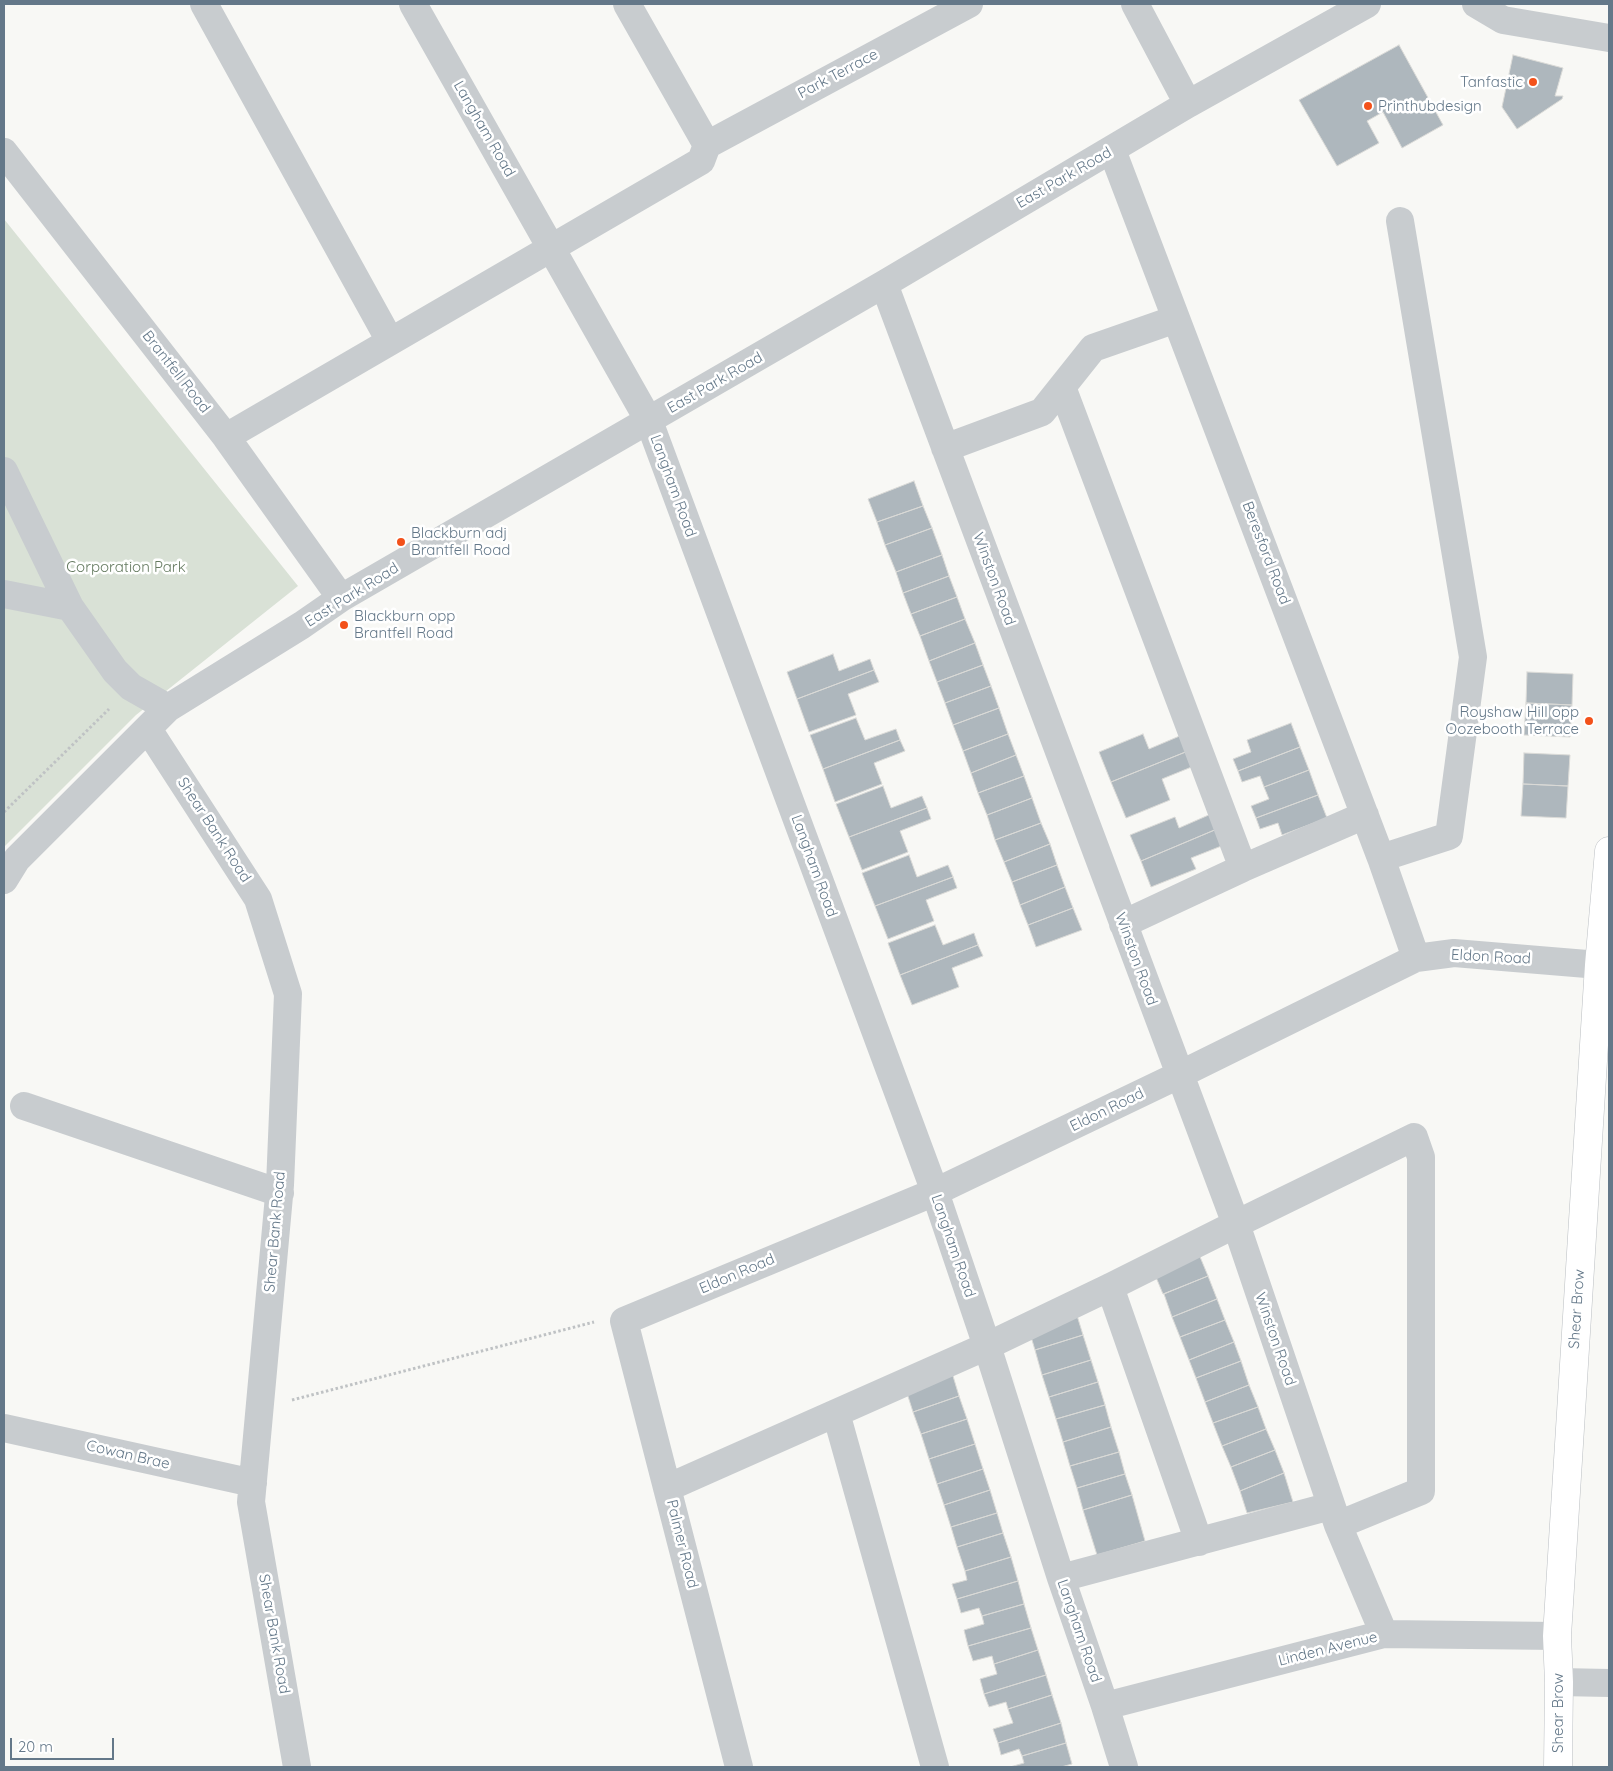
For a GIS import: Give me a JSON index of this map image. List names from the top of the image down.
{
  "streets": {
    "main road": ["Shear Brow"],
    "street": [
      "Park Terrace",
      "Langham Road",
      "East Park Road",
      "Brantfell Road",
      "Beresford Road",
      "Winston Road",
      "Shear Bank Road",
      "Eldon Road",
      "Cowan Brae",
      "Palmer Road",
      "Linden Avenue"
    ]
  },
  "crossings": [
    ["Langham Road", "East Park Road"],
    ["Langham Road", "Eldon Road"],
    ["Langham Road", "Linden Avenue"],
    ["East Park Road", "Brantfell Road"],
    ["East Park Road", "Beresford Road"],
    ["East Park Road", "Winston Road"],
    ["East Park Road", "Shear Bank Road"],
    ["Beresford Road", "Eldon Road"],
    ["Winston Road", "Eldon Road"],
    ["Winston Road", "Linden Avenue"],
    ["Shear Bank Road", "Cowan Brae"],
    ["Eldon Road", "Shear Brow"],
    ["Eldon Road", "Palmer Road"],
    ["Shear Brow", "Linden Avenue"]
  ],
  "parks": ["Corporation Park"],
  "places": [
    "Tanfastic",
    "Printhubdesign",
    "Blackburn adj Brantfell Road",
    "Blackburn opp Brantfell Road",
    "Royshaw Hill opp Oozebooth Terrace"
  ],
  "scale_bar": "20 m"
}
